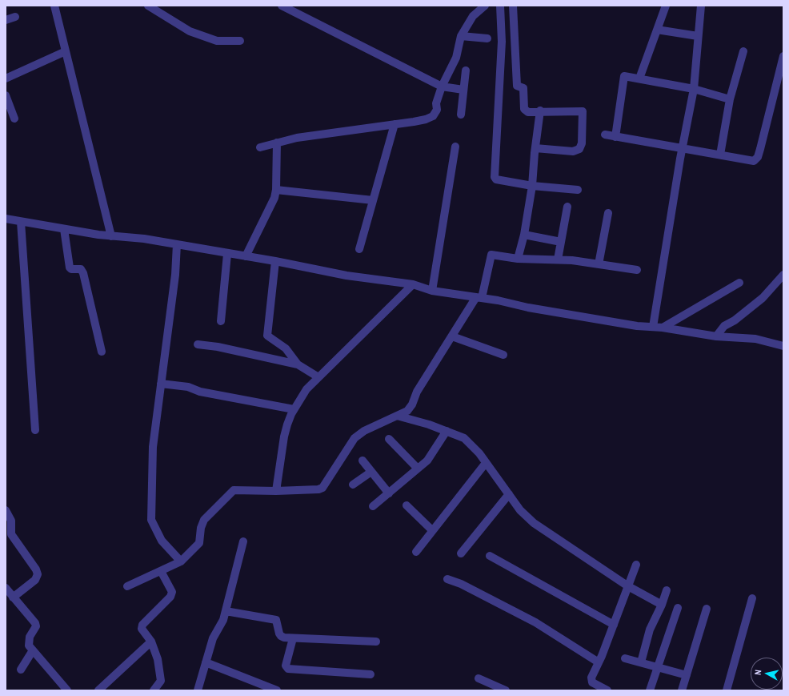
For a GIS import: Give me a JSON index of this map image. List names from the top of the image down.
{
  "north": "left"
}
